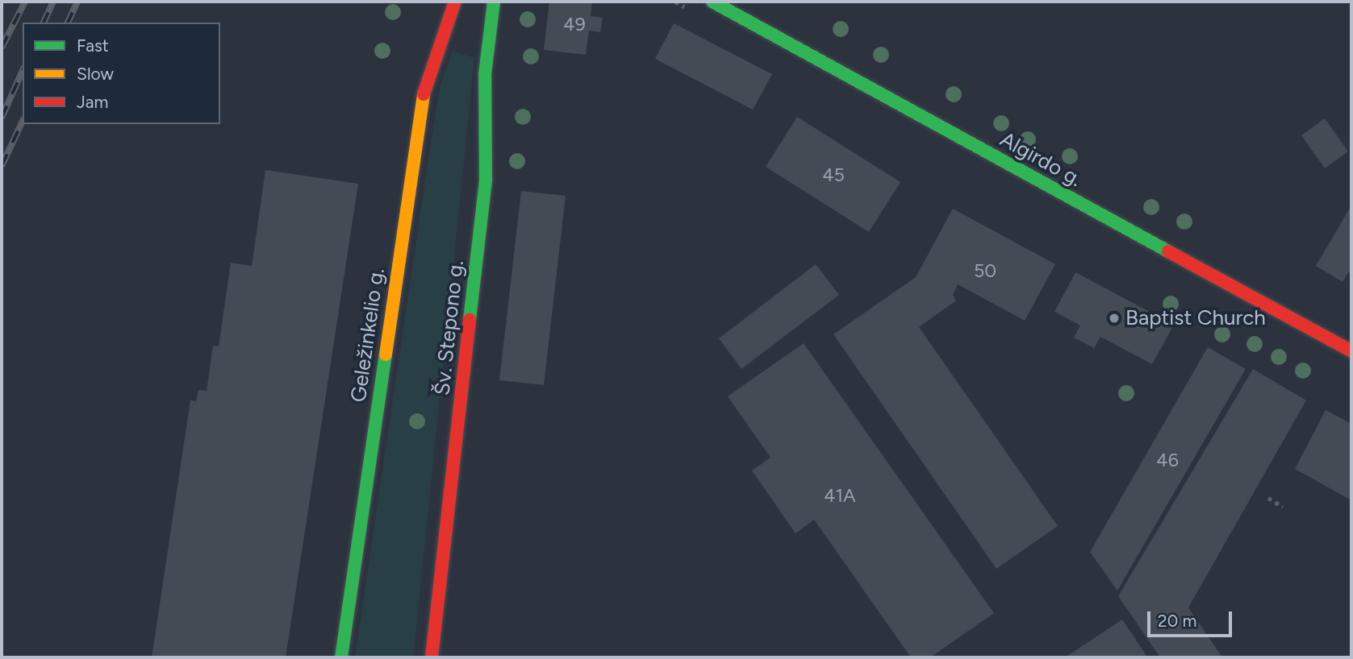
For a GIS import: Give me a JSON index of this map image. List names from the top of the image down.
{
  "streets": {
    "street": ["Algirdo g.", "Šv. Stepono g.", "Geležinkelio g."]
  },
  "places": ["Baptist Church"],
  "house_numbers": [
    "49",
    "45",
    "50",
    "46",
    "41A"
  ],
  "legend": ["Fast", "Slow", "Jam"],
  "scale_bar": "20 m"
}
